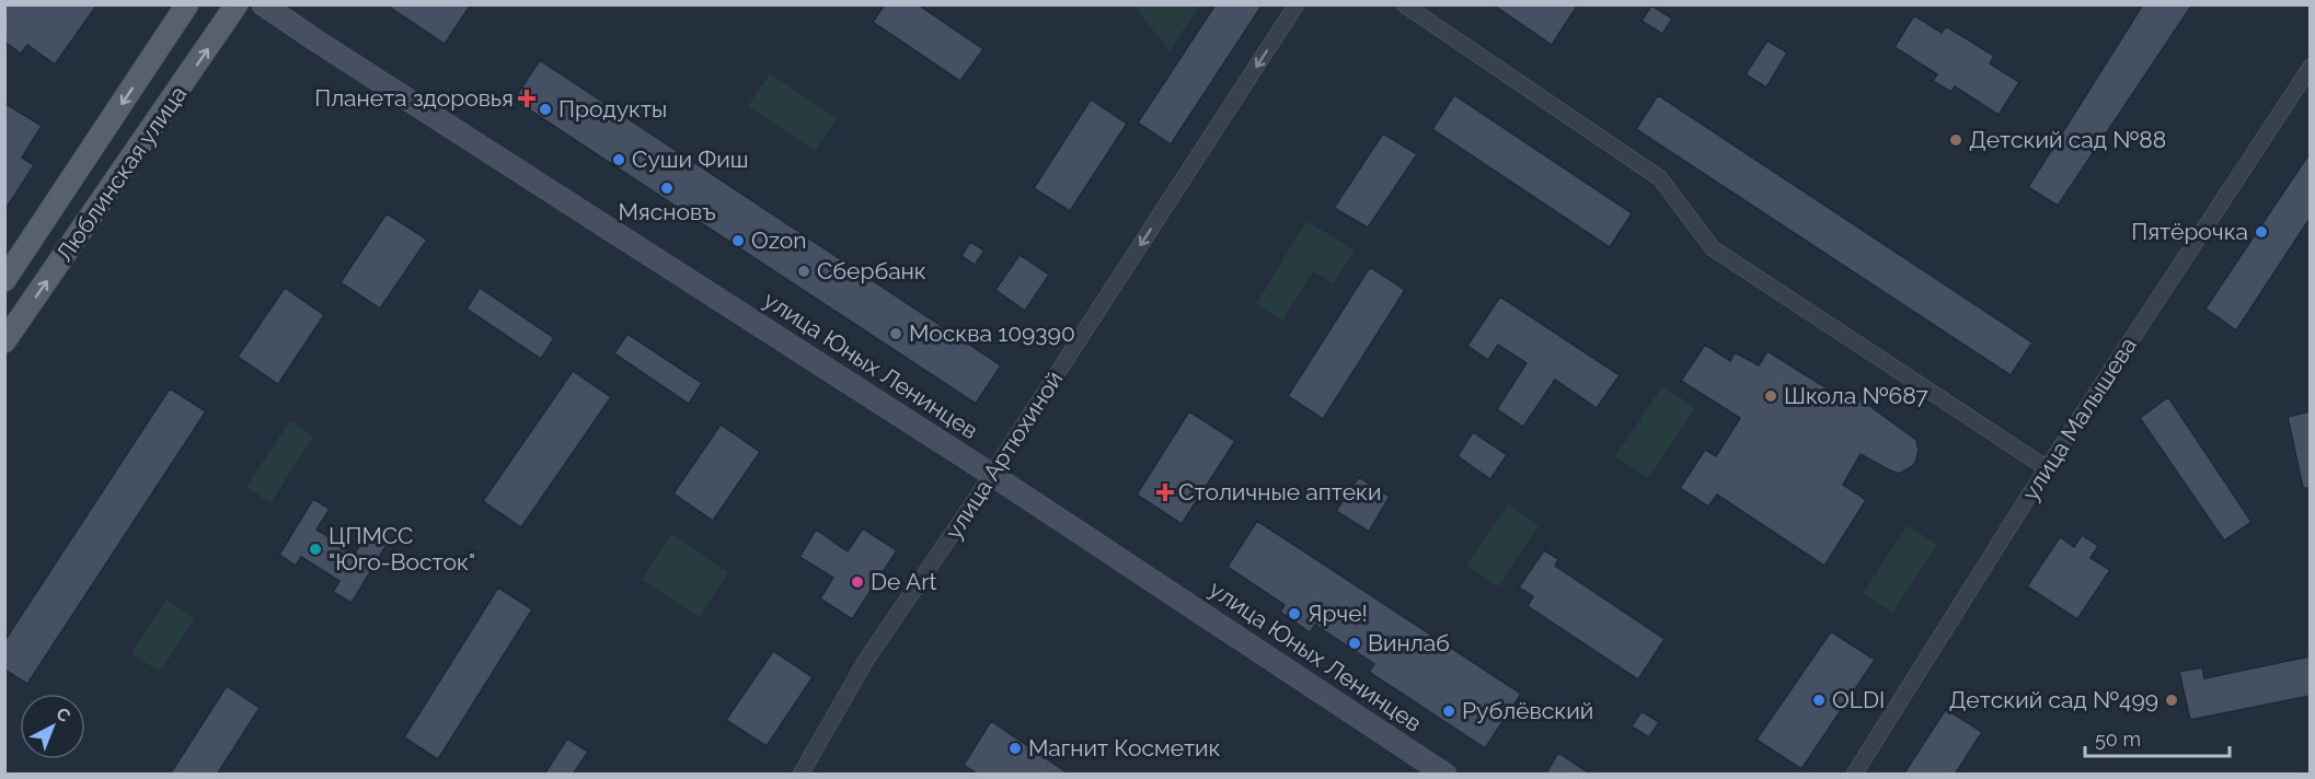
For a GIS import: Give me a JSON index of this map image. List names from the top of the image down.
{
  "streets": {
    "main road": ["Люблинская улица", "улица Юных Ленинцев"],
    "street": ["улица Малышева", "улица Артюхиной"]
  },
  "crossings": [
    ["улица Юных Ленинцев", "улица Артюхиной"]
  ],
  "one_way": ["улица Артюхиной"],
  "places": {
    "health": ["Планета здоровья", "Столичные аптеки"],
    "other": [
      "Продукты",
      "Детский сад №88",
      "Суши Фиш",
      "Мясновъ",
      "Пятёрочка",
      "Ozon",
      "Сбербанк",
      "Москва 109390",
      "Школа №687",
      "ЦПМСС \"Юго-Восток\"",
      "De Art",
      "Ярче!",
      "Винлаб",
      "OLDI",
      "Детский сад №499",
      "Рублёвский",
      "Магнит Косметик"
    ]
  },
  "scale_bar": "50 m",
  "north": "top right"
}
